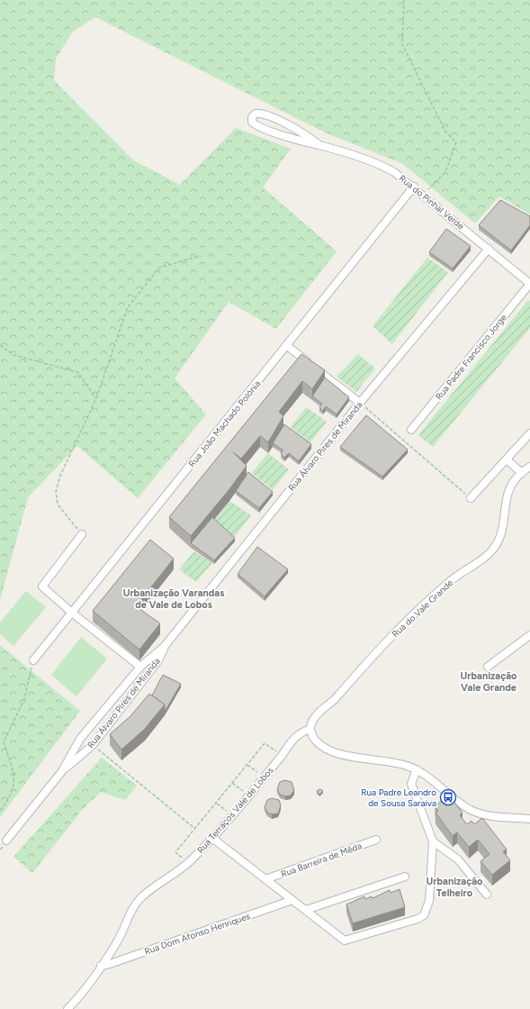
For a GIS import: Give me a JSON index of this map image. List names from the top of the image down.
{
  "streets": {
    "street": [
      "Rua do Pinhal Verde",
      "Rua Padre Francisco Jorge",
      "Rua João Machado Polónia",
      "Rua Álvaro Pires de Miranda",
      "Rua do Vale Grande",
      "Rua Terraços Vale de Lobos",
      "Rua Barreira de Mêda",
      "Rua Dom Afonso Henriques"
    ]
  },
  "crossings": [
    ["Rua do Pinhal Verde", "Rua Padre Francisco Jorge"],
    ["Rua do Pinhal Verde", "Rua João Machado Polónia"],
    ["Rua do Pinhal Verde", "Rua Álvaro Pires de Miranda"],
    ["Rua do Vale Grande", "Rua Terraços Vale de Lobos"],
    ["Rua Terraços Vale de Lobos", "Rua Dom Afonso Henriques"]
  ],
  "districts": ["Urbanização Varandas de Vale de Lobos", "Urbanização Vale Grande", "Urbanização Telheiro"],
  "places": {
    "bus stop": ["Rua Padre Leandro de Sousa Saraiva"]
  }
}
